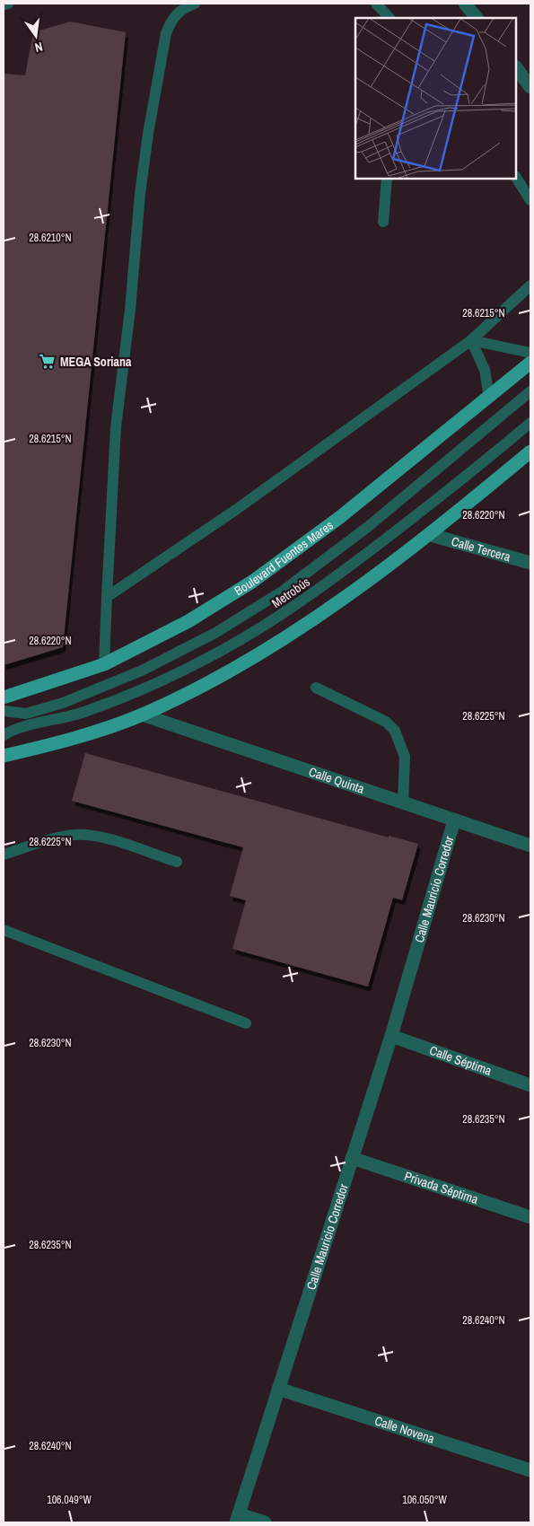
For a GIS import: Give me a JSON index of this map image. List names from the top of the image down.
{
  "streets": {
    "main road": ["Boulevard Fuentes Mares"],
    "street": [
      "Calle Tercera",
      "Calle Quinta",
      "Calle Mauricio Corredor",
      "Calle Séptima",
      "Privada Séptima",
      "Calle Novena"
    ],
    "lane": ["Metrobús"]
  },
  "crossings": [
    ["Calle Quinta", "Calle Mauricio Corredor"],
    ["Calle Mauricio Corredor", "Calle Séptima"],
    ["Calle Mauricio Corredor", "Privada Séptima"],
    ["Calle Mauricio Corredor", "Calle Novena"]
  ],
  "places": {
    "supermarket": ["MEGA Soriana"]
  },
  "north": "bottom",
  "coordinates": [
    "28.6210°N",
    "28.6215°N",
    "28.6220°N",
    "28.6225°N",
    "28.6230°N",
    "28.6235°N",
    "28.6240°N",
    "106.049°W",
    "106.050°W"
  ]
}
